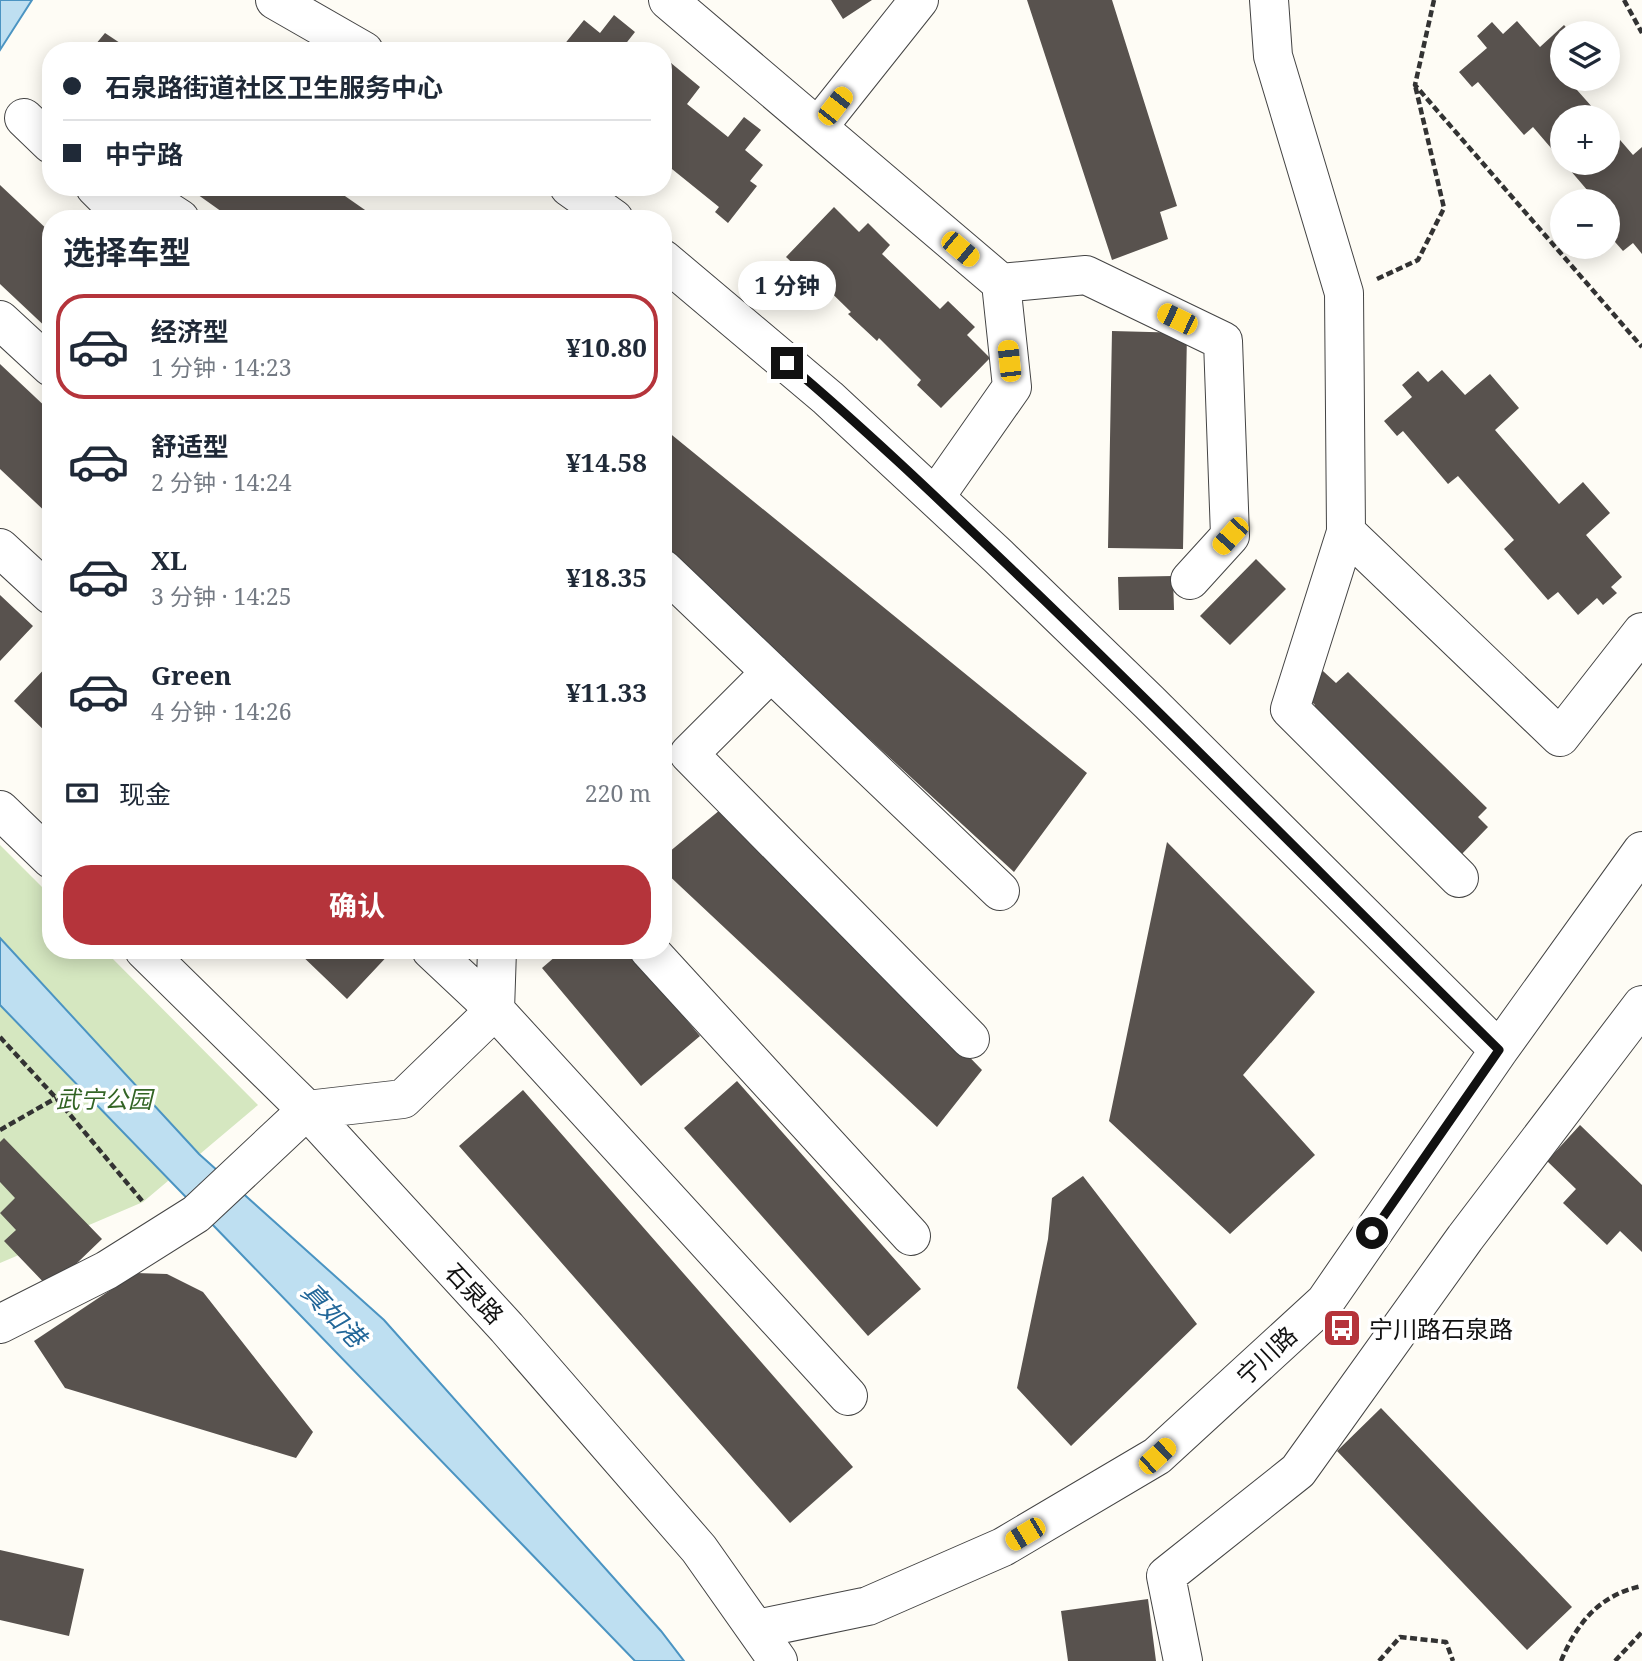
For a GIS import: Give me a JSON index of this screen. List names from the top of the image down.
{
  "streets": {
    "street": ["石泉路", "宁川路"]
  },
  "crossings": [
    ["石泉路", "宁川路"]
  ],
  "water": ["真如港"],
  "parks": ["武宁公园"],
  "places": {
    "bus stop": ["宁川路石泉路"]
  },
  "page": {
    "map_buttons": ["+", "−"],
    "banner": ["石泉路街道社区卫生服务中心", "中宁路"],
    "heading": "选择车型",
    "bubble": "1 分钟",
    "list": [
      {
        "name": "经济型",
        "note": "1 分钟 · 14:23",
        "value": "¥10.80"
      },
      {
        "name": "舒适型",
        "note": "2 分钟 · 14:24",
        "value": "¥14.58"
      },
      {
        "name": "XL",
        "note": "3 分钟 · 14:25",
        "value": "¥18.35"
      },
      {
        "name": "Green",
        "note": "4 分钟 · 14:26",
        "value": "¥11.33"
      }
    ],
    "pay": ["现金", "220 m"],
    "buttons": "确认"
  }
}
